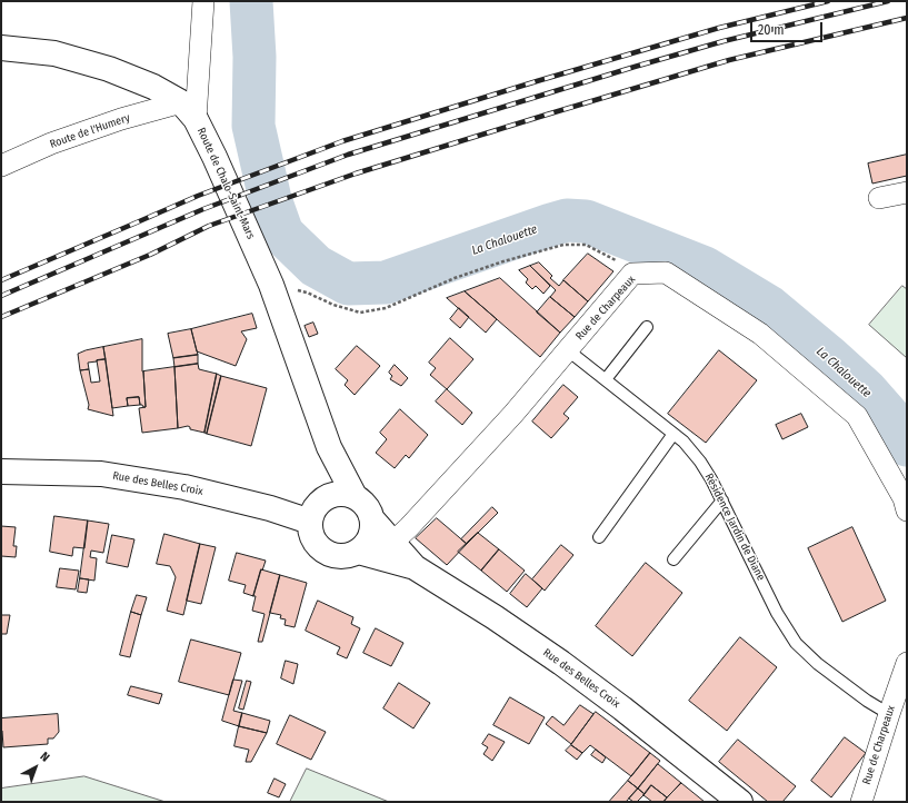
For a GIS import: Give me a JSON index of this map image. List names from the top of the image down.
{
  "streets": {
    "main road": ["Route de Chalo-Saint-Mars", "Rue des Belles Croix"],
    "street": ["Route de l'Humery", "Rue de Charpeaux"],
    "lane": ["Résidence Jardin de Diane"]
  },
  "crossings": [
    ["Route de l'Humery", "Route de Chalo-Saint-Mars"],
    ["Route de Chalo-Saint-Mars", "Rue des Belles Croix"],
    ["Rue de Charpeaux", "Rue des Belles Croix"],
    ["Rue de Charpeaux", "Résidence Jardin de Diane"]
  ],
  "water": ["La Chalouette"],
  "scale_bar": "20 m",
  "north": "top right"
}
